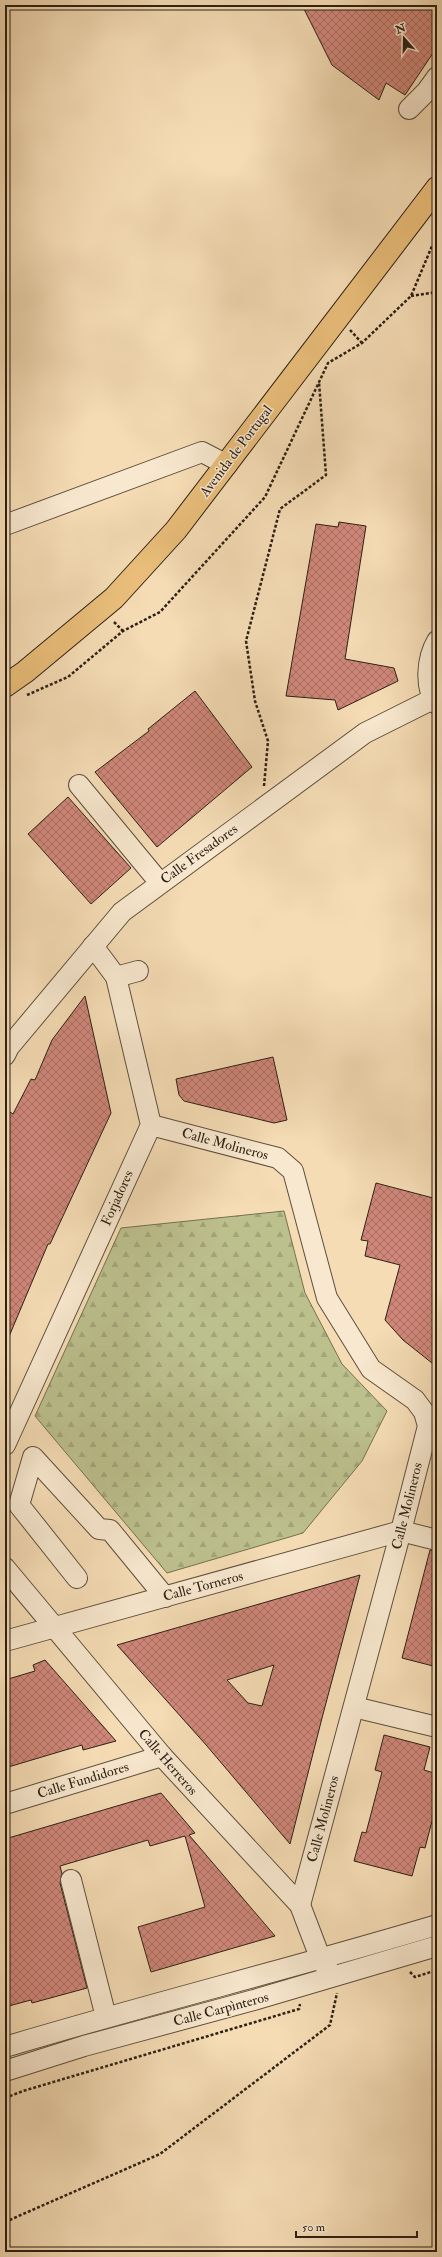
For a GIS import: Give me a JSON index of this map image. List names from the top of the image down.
{
  "streets": {
    "main road": ["Avenida de Portugal"],
    "street": [
      "Calle Fresadores",
      "Calle Molineros",
      "Forjadores",
      "Calle Torneros",
      "Calle Herreros",
      "Calle Fundidores",
      "Calle Carpìnteros"
    ]
  },
  "crossings": [
    ["Calle Molineros", "Forjadores"],
    ["Calle Molineros", "Calle Torneros"],
    ["Calle Molineros", "Calle Herreros"],
    ["Calle Torneros", "Calle Herreros"],
    ["Calle Herreros", "Calle Fundidores"],
    ["Calle Herreros", "Calle Carpìnteros"]
  ],
  "scale_bar": "50 m",
  "north": "top"
}
